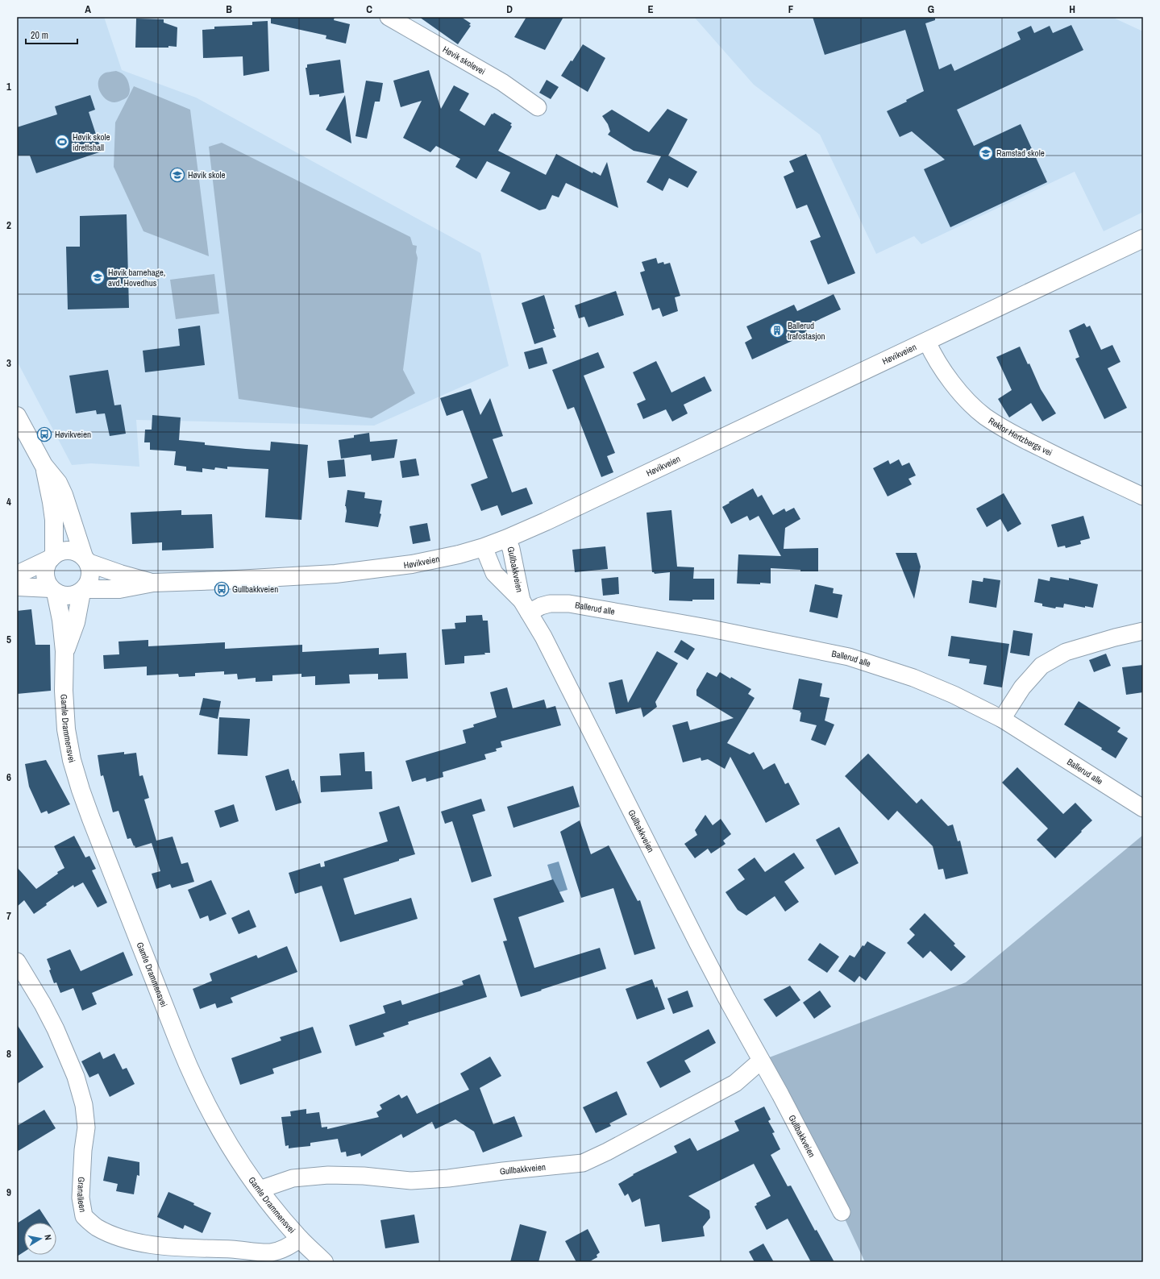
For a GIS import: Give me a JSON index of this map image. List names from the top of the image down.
{
  "streets": {
    "main road": ["Høvikveien", "Gamle Drammensvei"],
    "street": [
      "Høvik skolevei",
      "Rektor Hertzbergs vei",
      "Gullbakkveien",
      "Ballerud alle",
      "Granalleen"
    ]
  },
  "crossings": [
    ["Høvikveien", "Rektor Hertzbergs vei"],
    ["Høvikveien", "Gullbakkveien"],
    ["Høvikveien", "Gamle Drammensvei"],
    ["Gullbakkveien", "Ballerud alle"],
    ["Gullbakkveien", "Gamle Drammensvei"],
    ["Gamle Drammensvei", "Granalleen"]
  ],
  "places": {
    "sports": ["Høvik skole idrettshall"],
    "school or university": ["Ramstad skole", "Høvik skole", "Høvik barnehage, avd. Hovedhus"],
    "building": ["Ballerud trafostasjon"],
    "bus stop": ["Høvikveien", "Gullbakkveien"]
  },
  "scale_bar": "20 m",
  "north": "right",
  "grid": {
    "columns": [
      "A",
      "B",
      "C",
      "D",
      "E",
      "F",
      "G",
      "H"
    ],
    "rows": [
      "1",
      "2",
      "3",
      "4",
      "5",
      "6",
      "7",
      "8",
      "9"
    ]
  }
}
